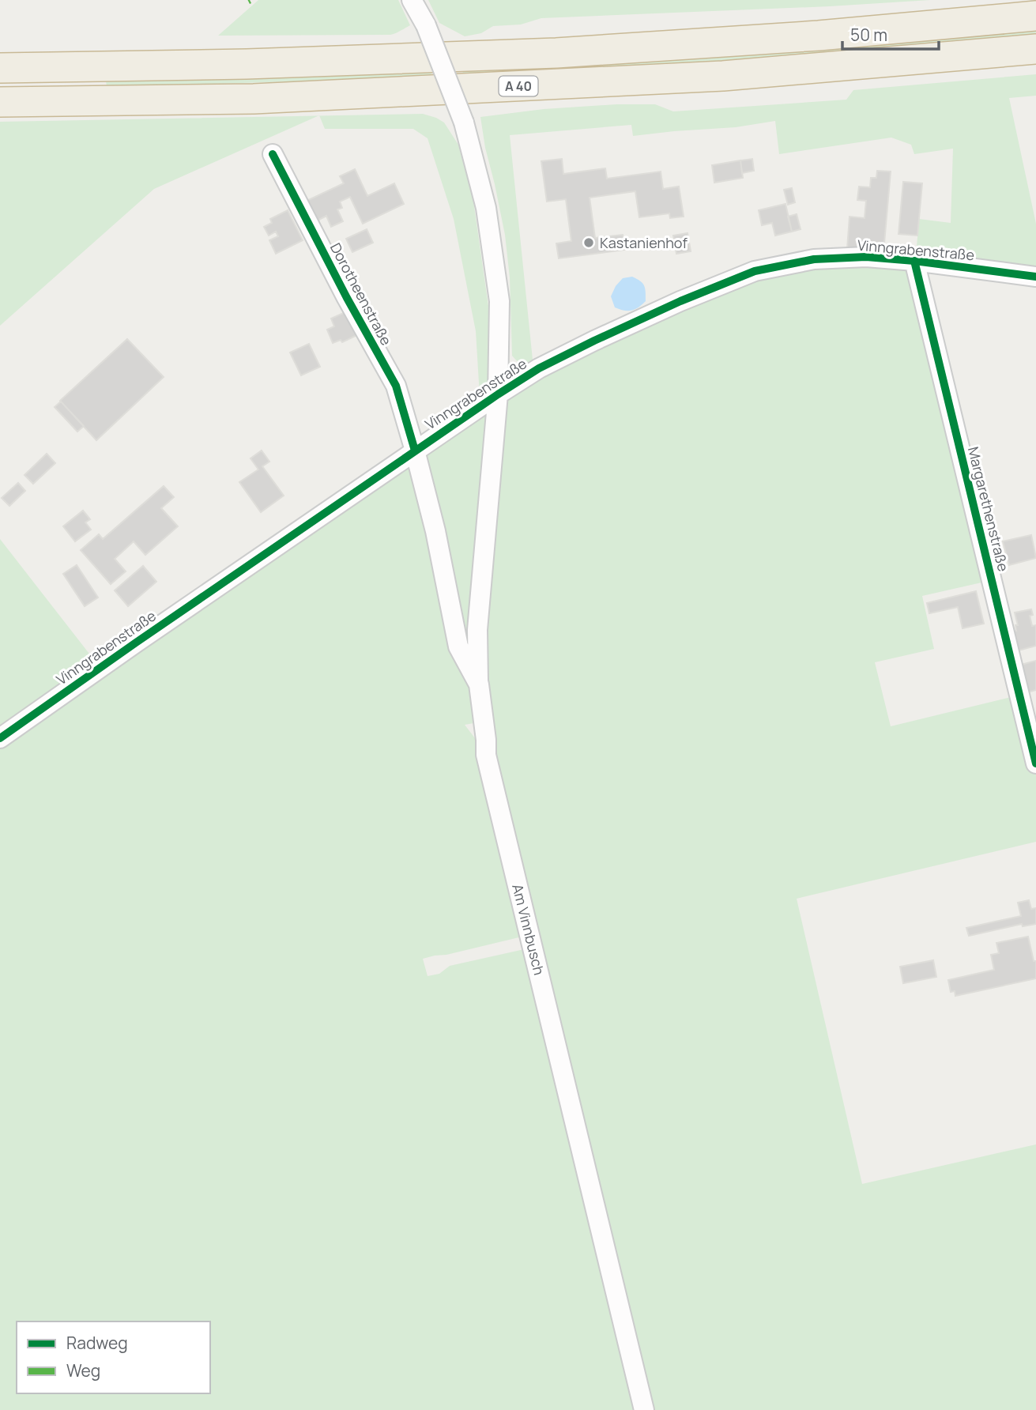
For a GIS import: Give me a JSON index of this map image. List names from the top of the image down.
{
  "streets": {
    "highway": ["A 40"],
    "street": [
      "Vinngrabenstraße",
      "Dorotheenstraße",
      "Margarethenstraße",
      "Am Vinnbusch"
    ]
  },
  "crossings": [
    ["Vinngrabenstraße", "Dorotheenstraße"],
    ["Vinngrabenstraße", "Margarethenstraße"],
    ["Vinngrabenstraße", "Am Vinnbusch"],
    ["Dorotheenstraße", "Am Vinnbusch"]
  ],
  "places": ["Kastanienhof"],
  "legend": ["Radweg", "Weg"],
  "scale_bar": "50 m"
}
